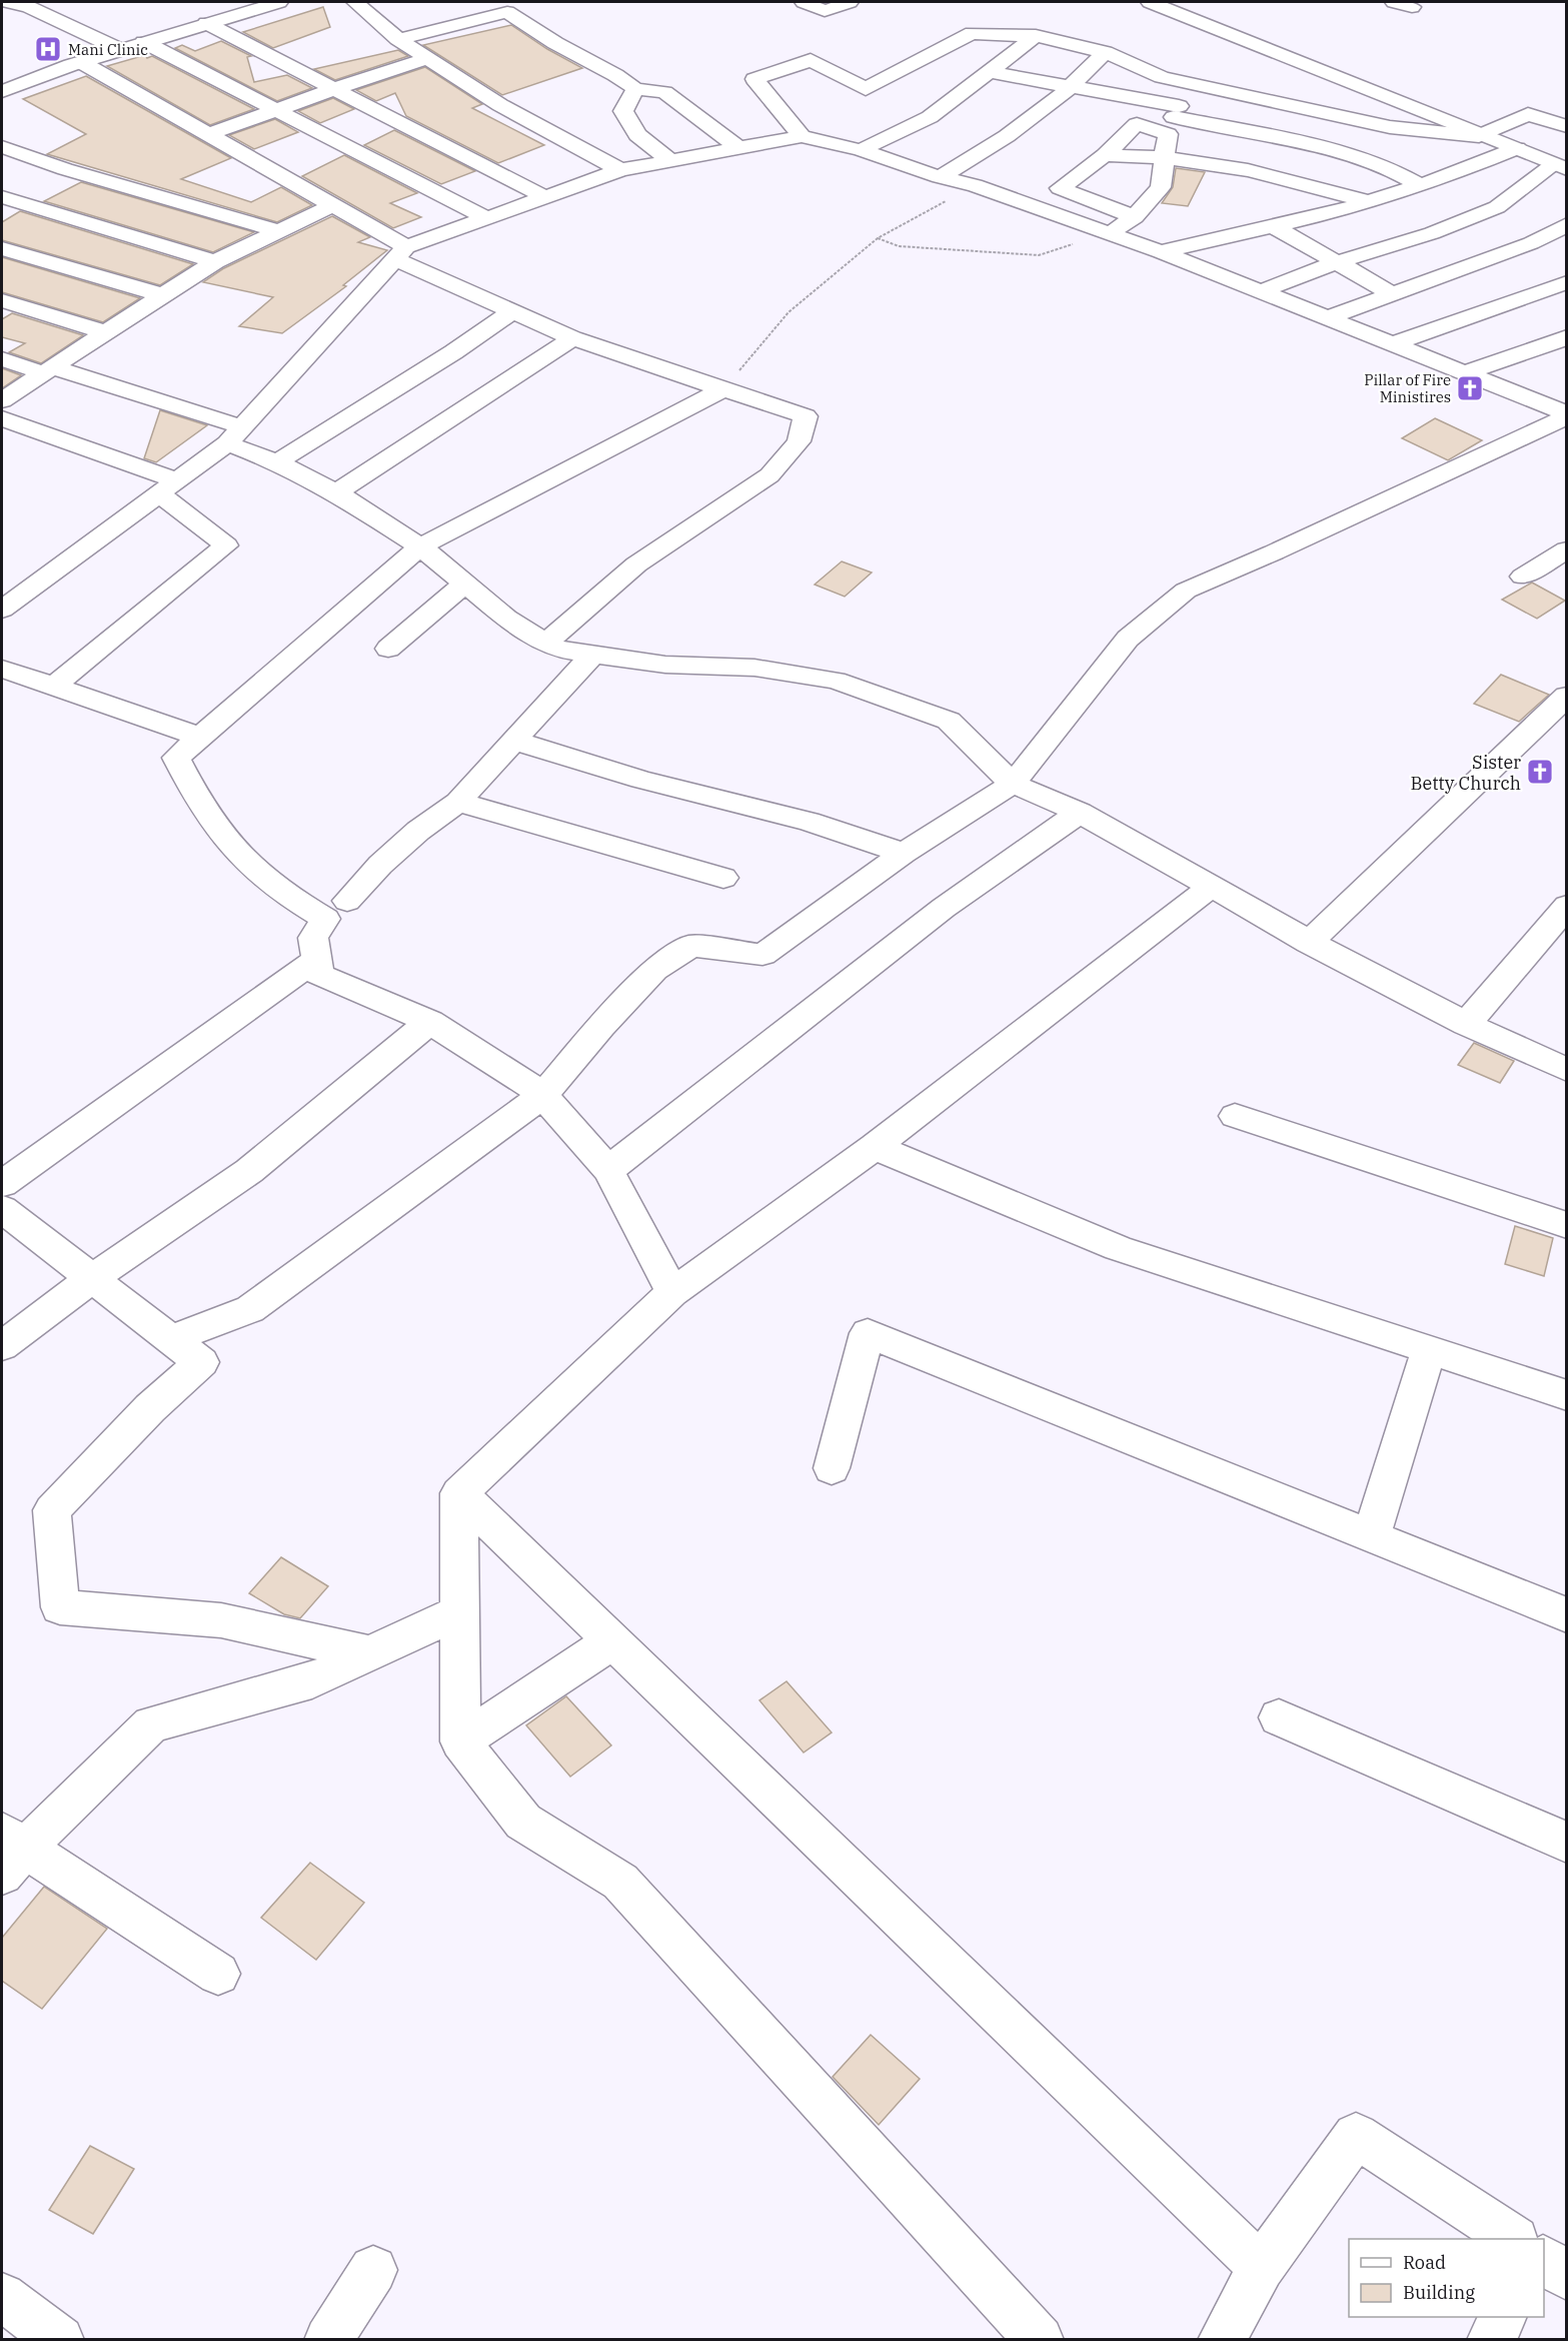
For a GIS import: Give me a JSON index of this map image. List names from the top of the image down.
{
  "places": {
    "hospital": ["Mani Clinic"],
    "church": ["Pillar of Fire Ministires", "Sister Betty Church"]
  },
  "legend": ["Road", "Building"]
}
